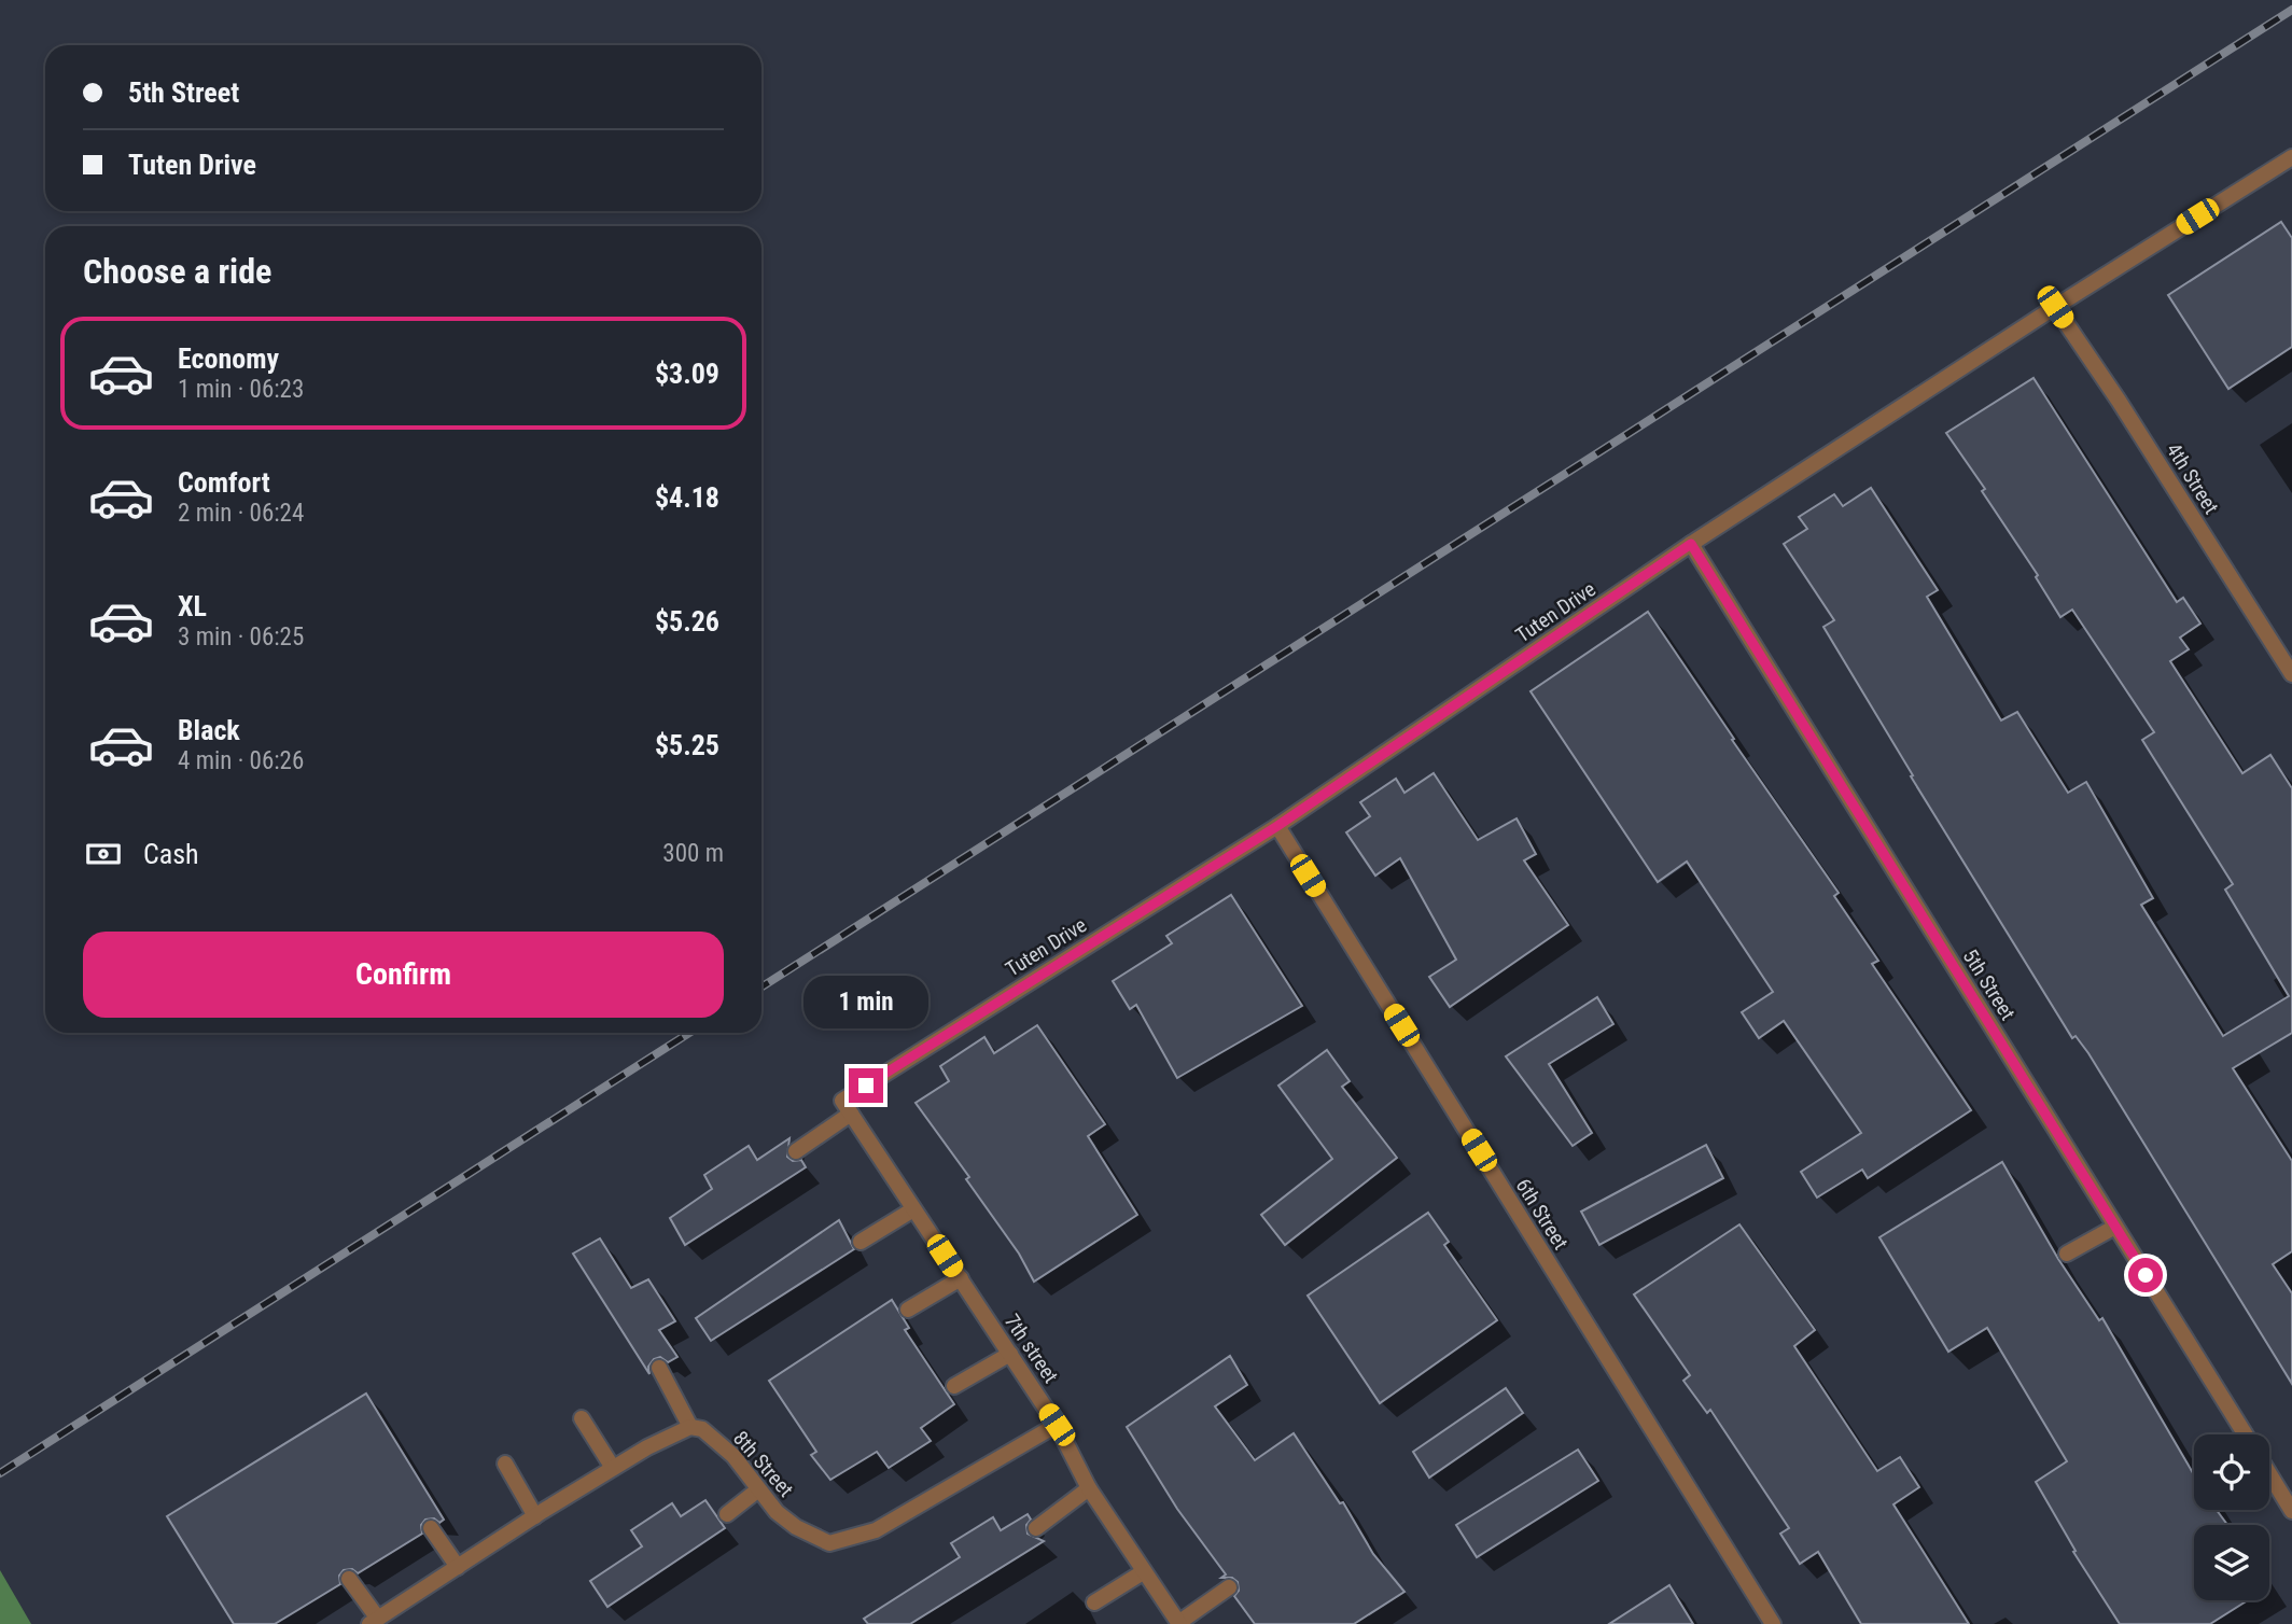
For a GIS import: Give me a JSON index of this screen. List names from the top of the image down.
{
  "streets": {
    "street": [
      "4th Street",
      "Tuten Drive",
      "5th Street",
      "6th Street",
      "7th street",
      "8th Street"
    ]
  },
  "crossings": [
    ["4th Street", "Tuten Drive"],
    ["Tuten Drive", "5th Street"],
    ["Tuten Drive", "6th Street"],
    ["Tuten Drive", "7th street"],
    ["7th street", "8th Street"]
  ],
  "page": {
    "banner": ["5th Street", "Tuten Drive"],
    "heading": "Choose a ride",
    "list": [
      {
        "name": "Economy",
        "note": "1 min · 06:23",
        "value": "$3.09"
      },
      {
        "name": "Comfort",
        "note": "2 min · 06:24",
        "value": "$4.18"
      },
      {
        "name": "XL",
        "note": "3 min · 06:25",
        "value": "$5.26"
      },
      {
        "name": "Black",
        "note": "4 min · 06:26",
        "value": "$5.25"
      }
    ],
    "pay": ["Cash", "300 m"],
    "buttons": "Confirm",
    "bubble": "1 min"
  }
}
